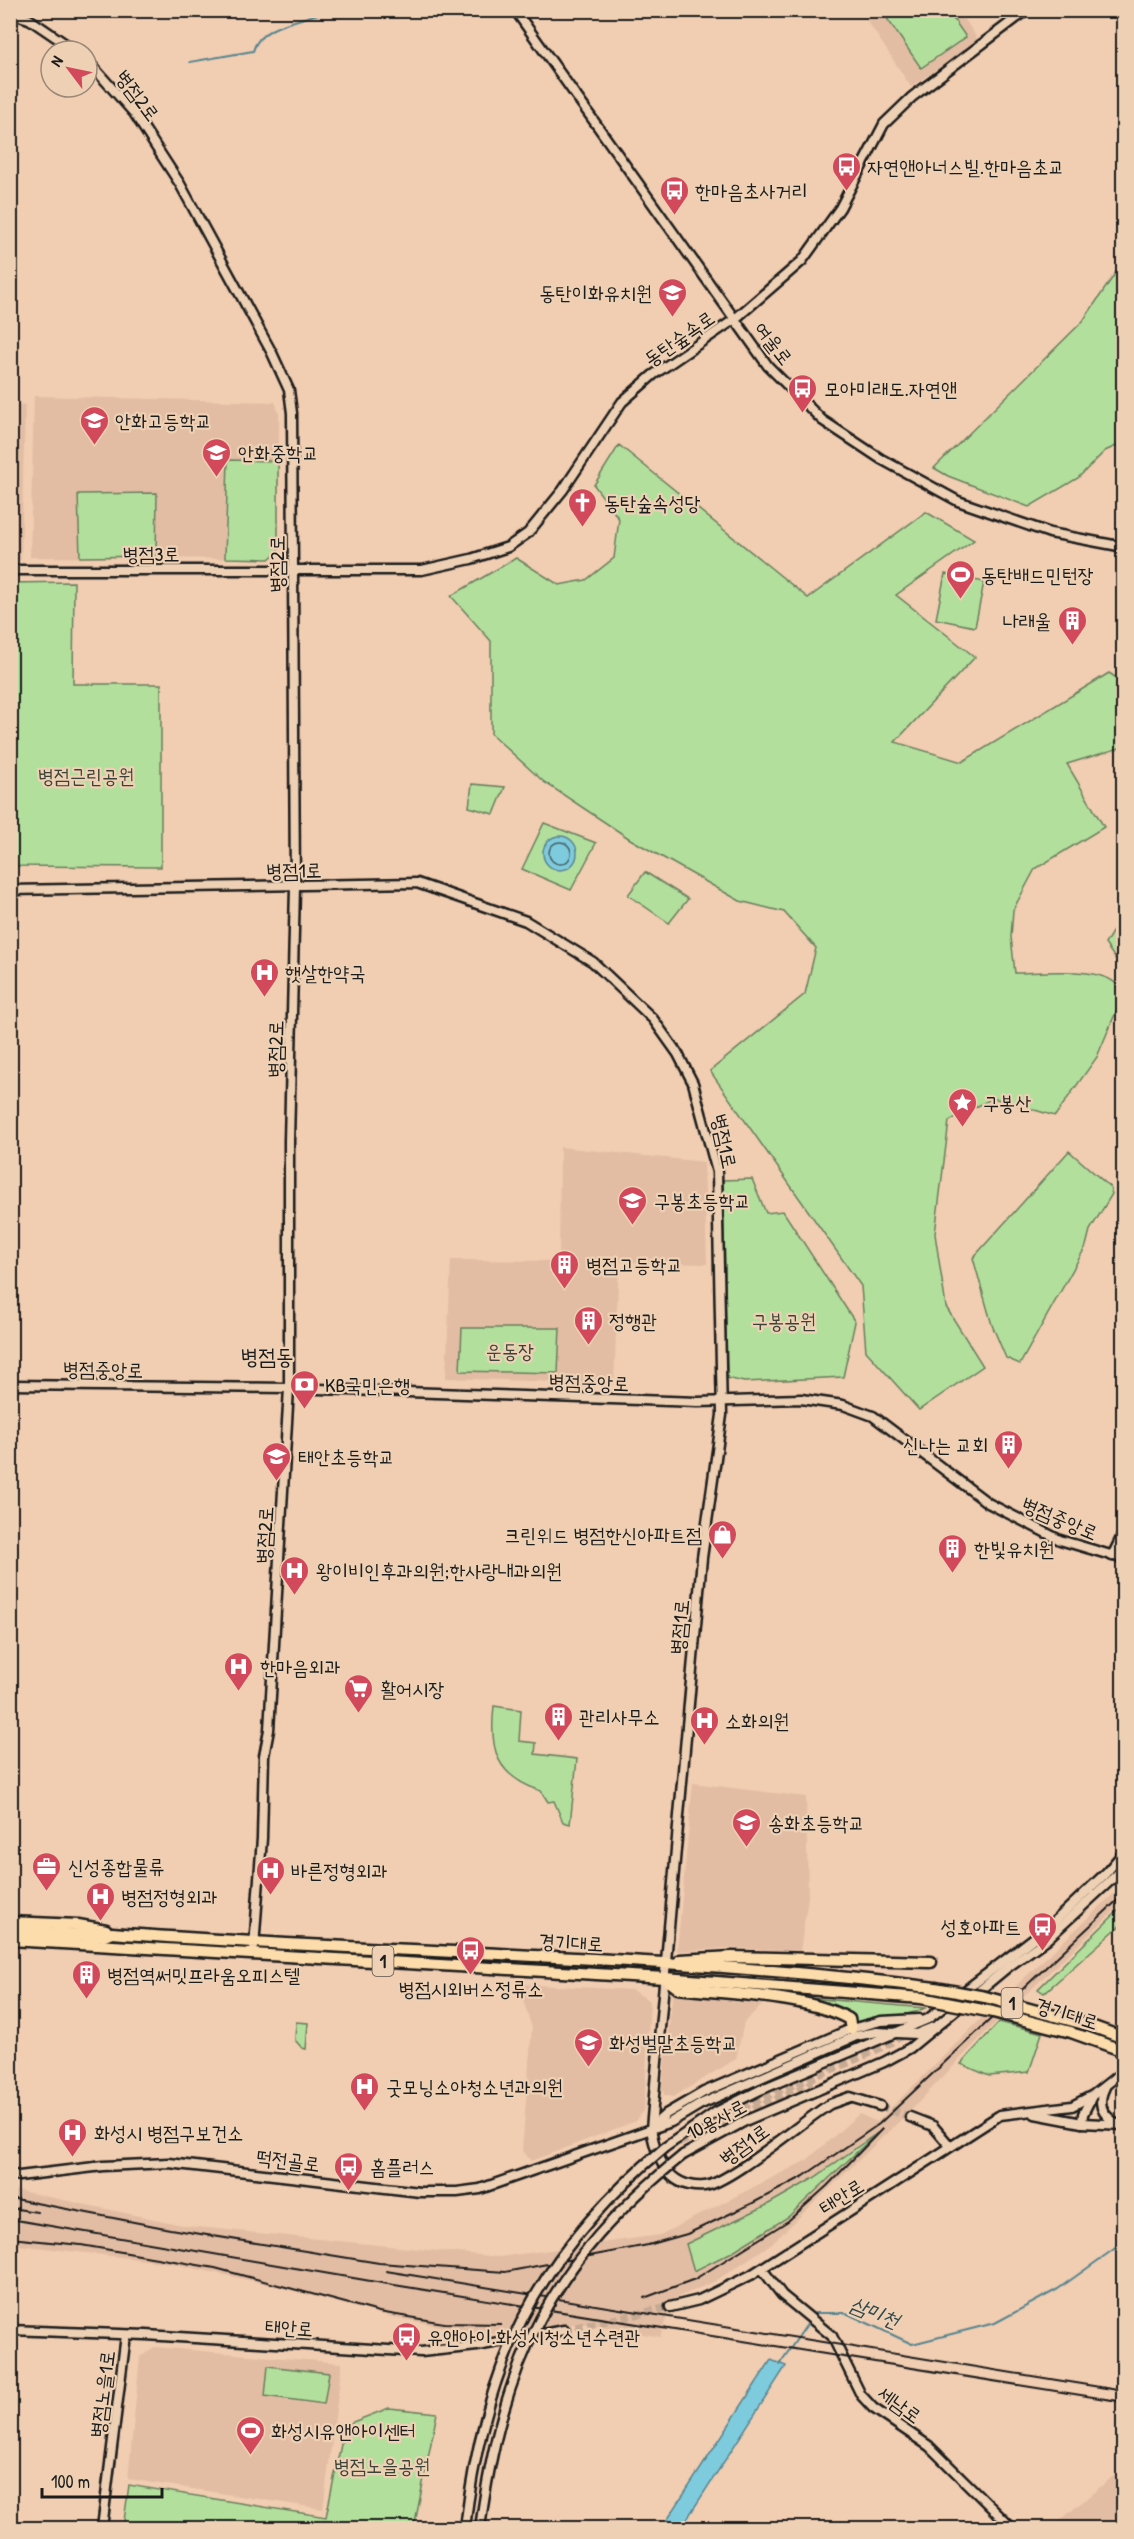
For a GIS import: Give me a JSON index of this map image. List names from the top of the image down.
{
  "streets": {
    "main road": ["경기대로", "1"],
    "street": [
      "병점2로",
      "동탄숲속로",
      "여울로",
      "병점3로",
      "병점1로",
      "병점중앙로",
      "10용사로",
      "떡전골로",
      "태안로",
      "병점노을1로",
      "세남로"
    ]
  },
  "crossings": [
    ["병점2로", "동탄숲속로"],
    ["병점2로", "병점3로"],
    ["병점2로", "병점1로"],
    ["병점2로", "병점중앙로"],
    ["병점2로", "경기대로"],
    ["동탄숲속로", "여울로"],
    ["동탄숲속로", "병점3로"],
    ["병점1로", "병점중앙로"],
    ["병점1로", "경기대로"],
    ["병점1로", "떡전골로"],
    ["10용사로", "떡전골로"],
    ["태안로", "병점노을1로"],
    ["태안로", "세남로"]
  ],
  "districts": ["병점동"],
  "water": ["삼미천"],
  "parks": [
    "병점근린공원",
    "구봉공원",
    "운동장",
    "병점노을공원"
  ],
  "places": {
    "bus stop": [
      "자연앤아너스빌.한마음초교",
      "한마음초사거리",
      "모아미래도.자연앤",
      "성호아파트",
      "병점시외버스정류소",
      "홈플러스",
      "유앤아이.화성시청소년수련관"
    ],
    "school or university": [
      "동탄이화유치원",
      "안화고등학교",
      "안화중학교",
      "구봉초등학교",
      "태안초등학교",
      "송화초등학교",
      "화성벌말초등학교"
    ],
    "church": ["동탄숲속성당"],
    "sports": ["동탄배드민턴장", "화성시유앤아이센터"],
    "building": [
      "나래울",
      "병점고등학교",
      "정행관",
      "신나는 교회",
      "한빛유치원",
      "관리사무소",
      "병점역써밋프라움오피스텔"
    ],
    "hospital": [
      "햇살한약국",
      "왕이비인후과의원;한사랑내과의원",
      "한마음외과",
      "소화의원",
      "바른정형외과",
      "병점정형외과",
      "굿모닝소아청소년과의원",
      "화성시 병점구보건소"
    ],
    "place": ["구봉산"],
    "bank": ["KB국민은행"],
    "shop": ["크린위드 병점한신아파트점"],
    "supermarket": ["활어시장"],
    "office": ["신성종합물류"]
  },
  "scale_bar": "100 m",
  "north": "top left"
}
